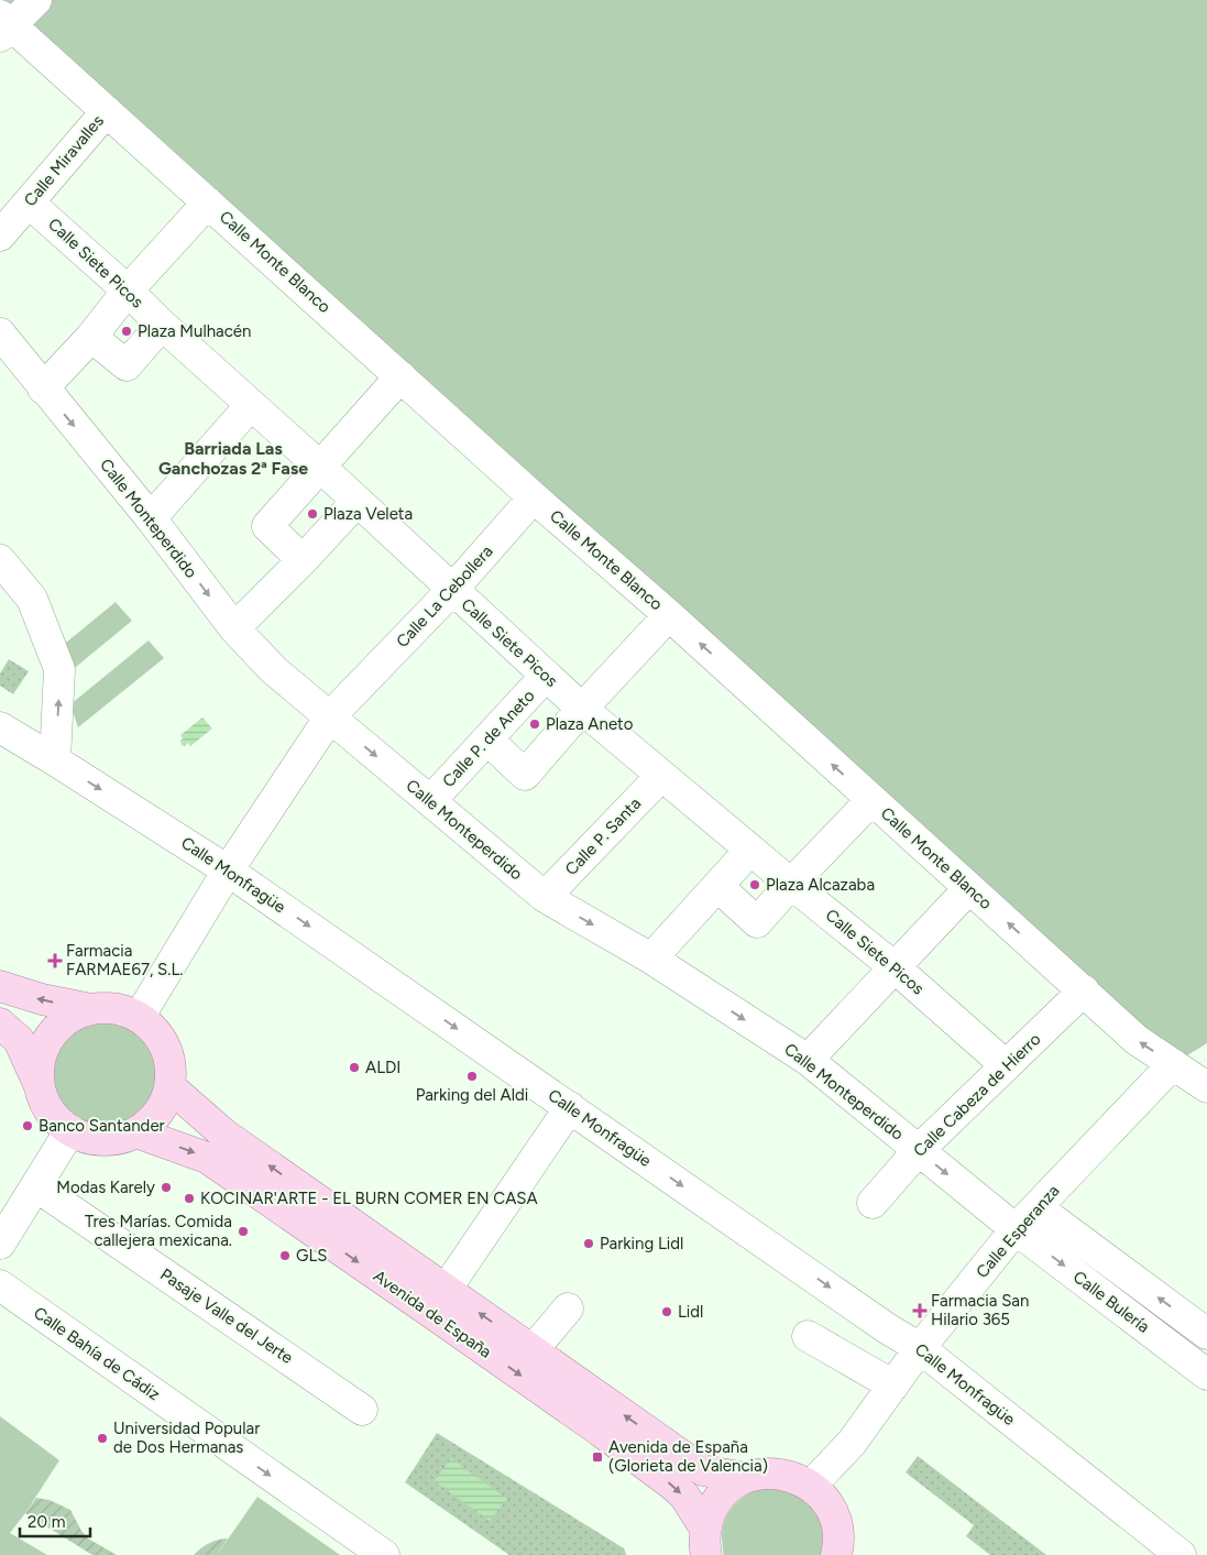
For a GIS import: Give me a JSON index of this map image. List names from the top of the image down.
{
  "streets": {
    "main road": ["Avenida de España"],
    "street": [
      "Calle Miravalles",
      "Calle Monte Blanco",
      "Calle Siete Picos",
      "Calle Monteperdido",
      "Calle La Cebollera",
      "Calle P. de Aneto",
      "Calle P. Santa",
      "Calle Monfragüe",
      "Calle Cabeza de Hierro",
      "Calle Esperanza",
      "Calle Bulería",
      "Pasaje Valle del Jerte",
      "Calle Bahía de Cádiz"
    ]
  },
  "crossings": [
    ["Calle Miravalles", "Calle Monte Blanco"],
    ["Calle Miravalles", "Calle Siete Picos"],
    ["Calle Monte Blanco", "Calle La Cebollera"],
    ["Calle Monte Blanco", "Calle Cabeza de Hierro"],
    ["Calle Monte Blanco", "Calle Esperanza"],
    ["Calle Siete Picos", "Calle La Cebollera"],
    ["Calle Siete Picos", "Calle P. de Aneto"],
    ["Calle Siete Picos", "Calle P. Santa"],
    ["Calle Siete Picos", "Calle Cabeza de Hierro"],
    ["Calle Monteperdido", "Calle La Cebollera"],
    ["Calle Monteperdido", "Calle P. de Aneto"],
    ["Calle Monteperdido", "Calle P. Santa"],
    ["Calle Monteperdido", "Calle Cabeza de Hierro"],
    ["Calle Monteperdido", "Calle Esperanza"],
    ["Calle Monteperdido", "Calle Bulería"],
    ["Calle La Cebollera", "Calle Monfragüe"],
    ["Calle La Cebollera", "Avenida de España"],
    ["Calle Monfragüe", "Calle Esperanza"],
    ["Calle Esperanza", "Calle Bulería"]
  ],
  "one_way": ["Calle Monteperdido", "Calle Monfragüe", "Calle Bahía de Cádiz"],
  "districts": ["Barriada Las Ganchozas 2ª Fase"],
  "places": {
    "other": [
      "Plaza Mulhacén",
      "Plaza Veleta",
      "Plaza Aneto",
      "Plaza Alcazaba",
      "ALDI",
      "Parking del Aldi",
      "Banco Santander",
      "Modas Karely",
      "KOCINAR'ARTE - EL BURN COMER EN CASA",
      "Tres Marías. Comida callejera mexicana.",
      "Parking Lidl",
      "GLS",
      "Lidl",
      "Universidad Popular de Dos Hermanas"
    ],
    "health": ["Farmacia FARMAE67, S.L.", "Farmacia San Hilario 365"],
    "transit": ["Avenida de España (Glorieta de Valencia)"]
  },
  "scale_bar": "20 m"
}
